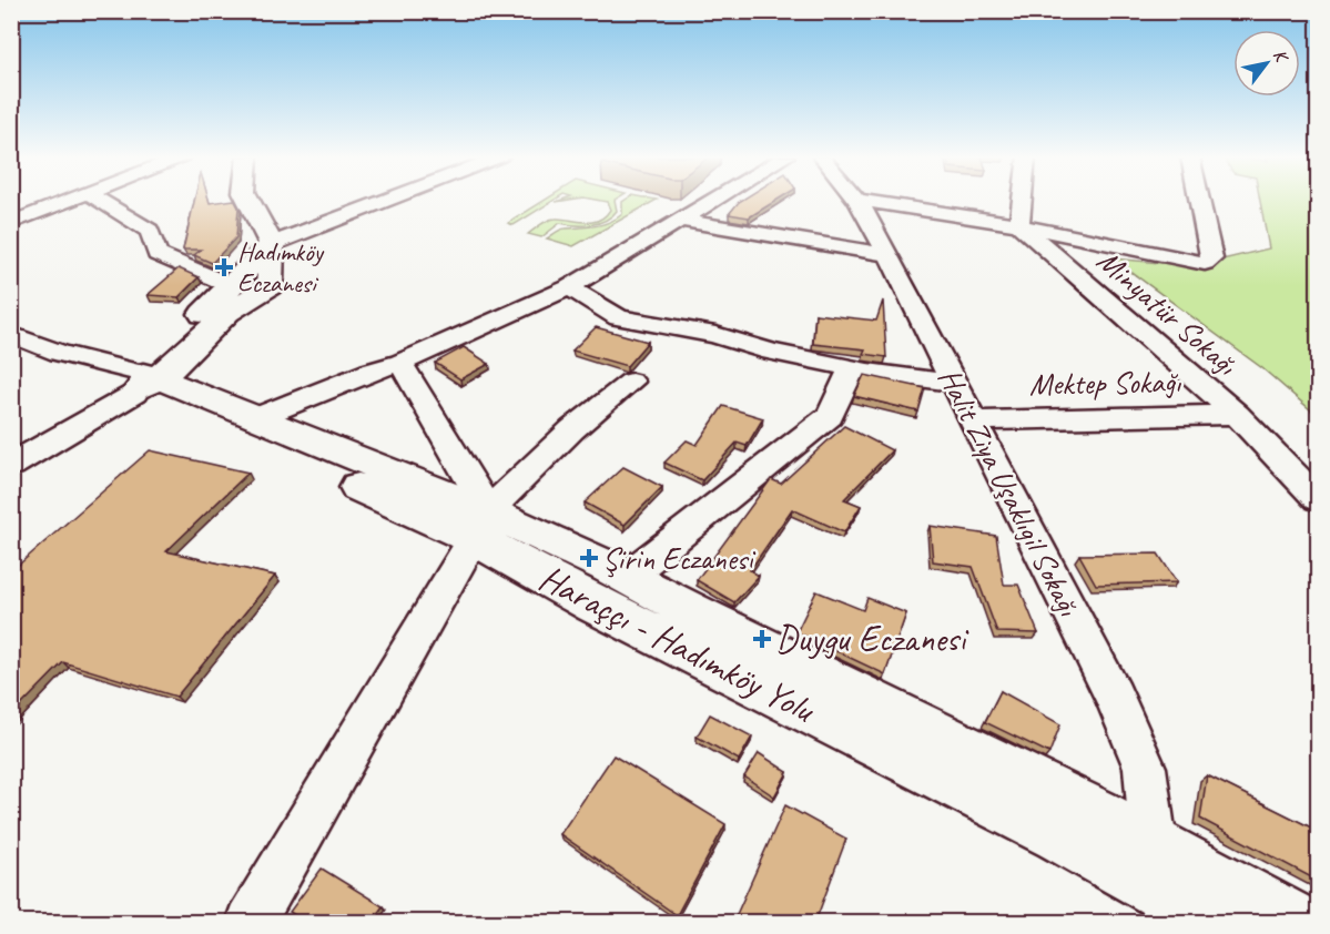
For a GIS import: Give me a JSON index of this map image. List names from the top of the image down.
{
  "streets": {
    "main road": ["Haraççı - Hadımköy Yolu"],
    "street": ["Minyatür Sokağı", "Mektep Sokağı", "Halit Ziya Uşaklıgil Sokağı"]
  },
  "crossings": [
    ["Minyatür Sokağı", "Mektep Sokağı"],
    ["Mektep Sokağı", "Halit Ziya Uşaklıgil Sokağı"],
    ["Halit Ziya Uşaklıgil Sokağı", "Haraççı - Hadımköy Yolu"]
  ],
  "places": {
    "health": ["Hadımköy Eczanesi", "Şirin Eczanesi", "Duygu Eczanesi"]
  },
  "north": "top right"
}
